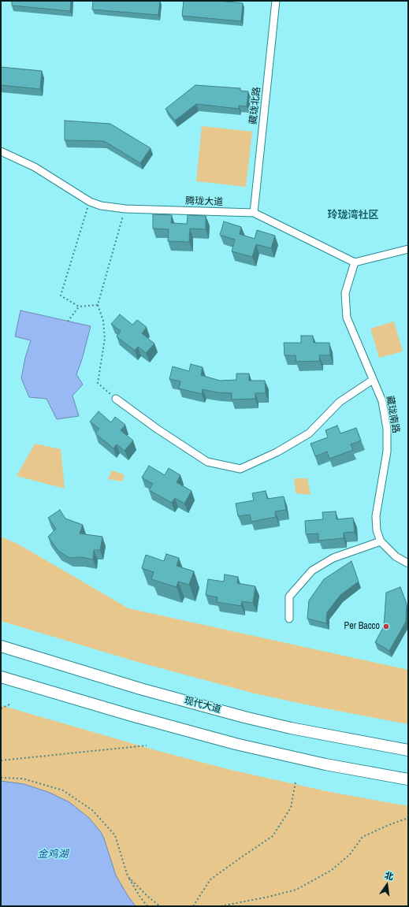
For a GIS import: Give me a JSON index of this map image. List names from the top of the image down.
{
  "streets": {
    "main road": ["现代大道"],
    "street": ["藏珑北路", "腾珑大道", "藏珑南路"]
  },
  "crossings": [
    ["藏珑北路", "腾珑大道"],
    ["腾珑大道", "藏珑南路"]
  ],
  "districts": ["玲珑湾社区"],
  "water": ["金鸡湖"],
  "places": ["Per Bacco"],
  "north": "top"
}
